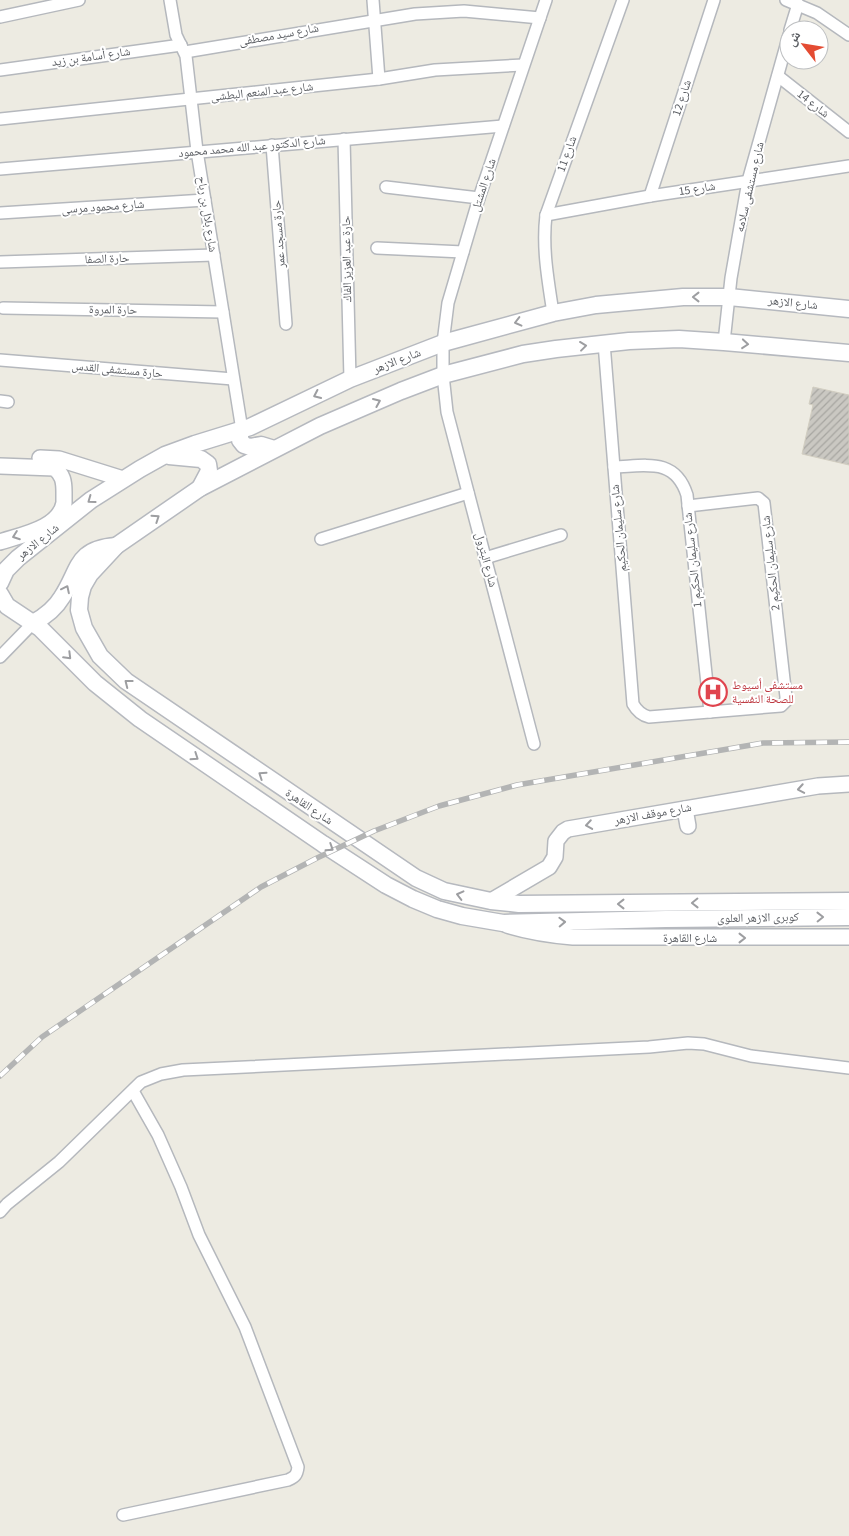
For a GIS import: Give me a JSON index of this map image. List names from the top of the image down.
{
  "streets": {
    "main road": ["شارع الازهر", "شارع القاهرة", "كوبرى الازهر العلوى"],
    "street": [
      "شارع سيد مصطفى",
      "شارع أسامة بن زيد",
      "شارع عبد المنعم البطشى",
      "شارع 12",
      "شارع 14",
      "شارع الدكتور عبد الله محمد محمود",
      "شارع 11",
      "شارع المشتل",
      "شارع مستشفى سلامه",
      "شارع 15",
      "شارع محمود مرسى",
      "شارع بلال بن رباح",
      "حارة مسجد عمر",
      "حارة الصفا",
      "حارة عبد العزيز الفاك",
      "حارة المروة",
      "حارة مستشفى القدس",
      "شارع سليمان الحكيم",
      "شارع البترول",
      "شارع سليمان الحكيم 1",
      "شارع سليمان الحكيم 2",
      "شارع موقف الازهر"
    ]
  },
  "crossings": [
    ["شارع سيد مصطفى", "شارع أسامة بن زيد"],
    ["شارع سيد مصطفى", "شارع المشتل"],
    ["شارع سيد مصطفى", "شارع بلال بن رباح"],
    ["شارع أسامة بن زيد", "شارع بلال بن رباح"],
    ["شارع عبد المنعم البطشى", "شارع المشتل"],
    ["شارع عبد المنعم البطشى", "شارع بلال بن رباح"],
    ["شارع 12", "شارع 15"],
    ["شارع 14", "شارع مستشفى سلامه"],
    ["شارع الدكتور عبد الله محمد محمود", "شارع المشتل"],
    ["شارع الدكتور عبد الله محمد محمود", "شارع بلال بن رباح"],
    ["شارع الدكتور عبد الله محمد محمود", "حارة مسجد عمر"],
    ["شارع الدكتور عبد الله محمد محمود", "حارة عبد العزيز الفاك"],
    ["شارع 11", "شارع 15"],
    ["شارع 11", "شارع الازهر"],
    ["شارع المشتل", "شارع الازهر"],
    ["شارع المشتل", "شارع البترول"],
    ["شارع مستشفى سلامه", "شارع 15"],
    ["شارع مستشفى سلامه", "شارع الازهر"],
    ["شارع محمود مرسى", "شارع بلال بن رباح"],
    ["شارع بلال بن رباح", "حارة الصفا"],
    ["شارع بلال بن رباح", "شارع الازهر"],
    ["شارع بلال بن رباح", "حارة المروة"],
    ["شارع بلال بن رباح", "حارة مستشفى القدس"],
    ["حارة عبد العزيز الفاك", "شارع الازهر"],
    ["شارع الازهر", "شارع القاهرة"],
    ["شارع سليمان الحكيم", "شارع سليمان الحكيم 1"],
    ["شارع سليمان الحكيم", "شارع سليمان الحكيم 2"],
    ["شارع سليمان الحكيم 1", "شارع سليمان الحكيم 2"],
    ["شارع القاهرة", "شارع موقف الازهر"],
    ["شارع القاهرة", "كوبرى الازهر العلوى"]
  ],
  "one_way": ["شارع موقف الازهر"],
  "places": {
    "hospital": ["مستشفى أسيوط للصحة النفسية"]
  },
  "north": "top left"
}
